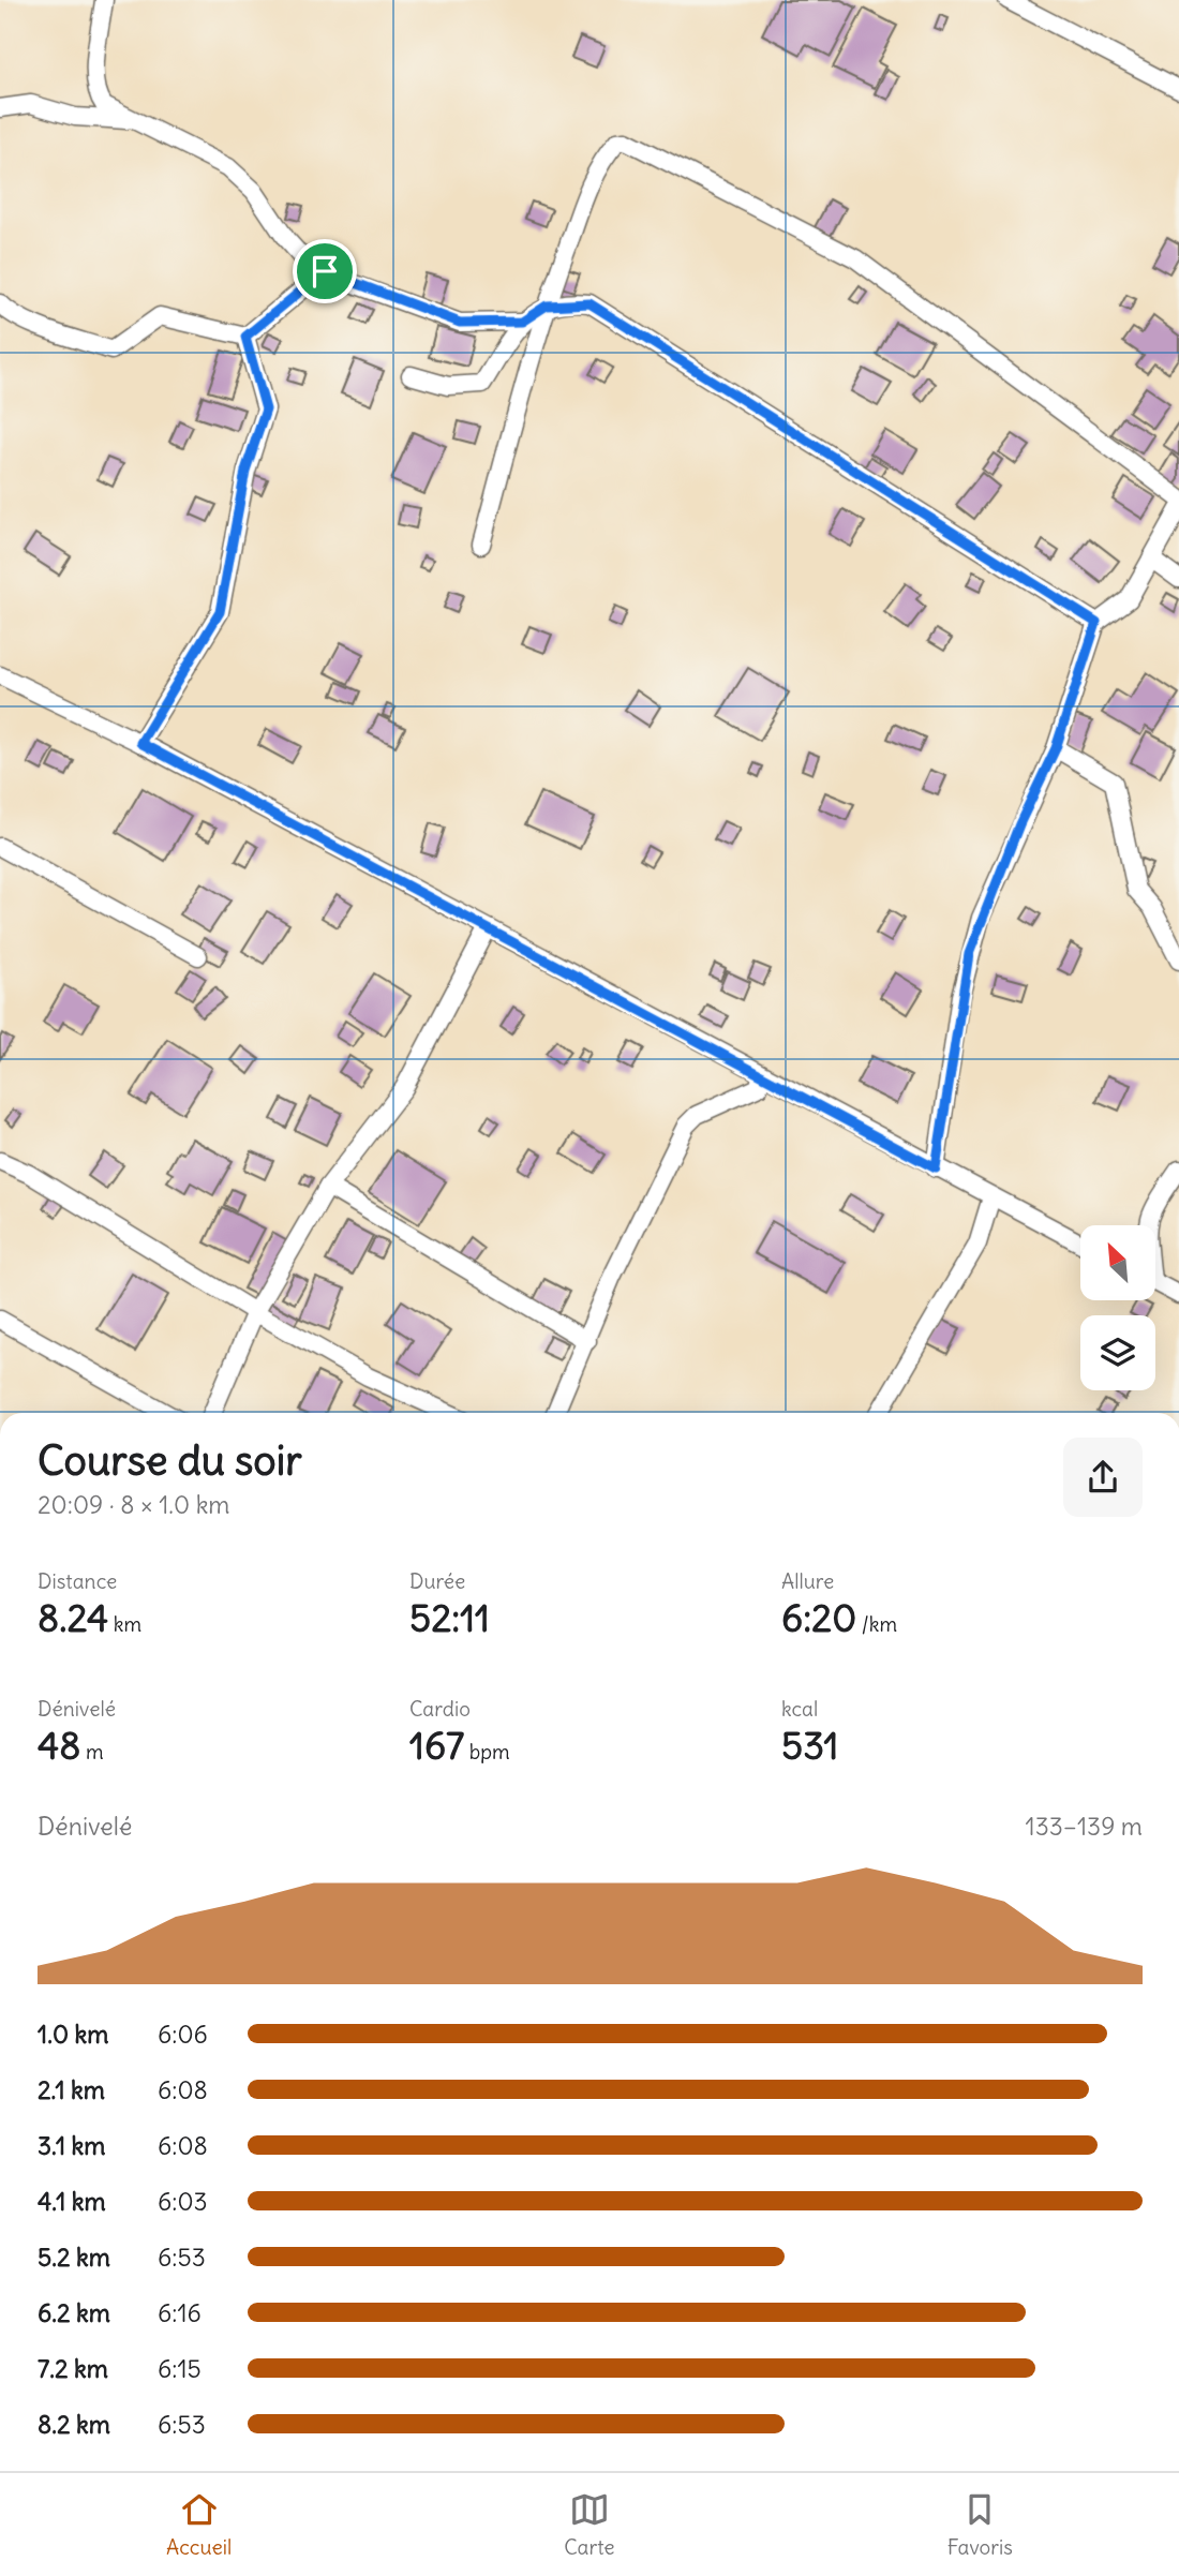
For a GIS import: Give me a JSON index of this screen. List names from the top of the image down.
{
  "north": "top left",
  "page": {
    "heading": ["Course du soir", "20:09 · 8 × 1.0 km"],
    "stats": [
      ["Distance", "8.24 km"],
      ["Durée", "52:11"],
      ["Allure", "6:20 /km"],
      ["Dénivelé", "48 m"],
      ["Cardio", "167 bpm"],
      ["kcal", "531"]
    ],
    "chart": ["Dénivelé", "133–139 m"],
    "list": [
      {
        "name": "1.0 km",
        "note": "6:06"
      },
      {
        "name": "2.1 km",
        "note": "6:08"
      },
      {
        "name": "3.1 km",
        "note": "6:08"
      },
      {
        "name": "4.1 km",
        "note": "6:03"
      },
      {
        "name": "5.2 km",
        "note": "6:53"
      },
      {
        "name": "6.2 km",
        "note": "6:16"
      },
      {
        "name": "7.2 km",
        "note": "6:15"
      },
      {
        "name": "8.2 km",
        "note": "6:53"
      }
    ],
    "tabs": ["Accueil", "Carte", "Favoris"]
  }
}
